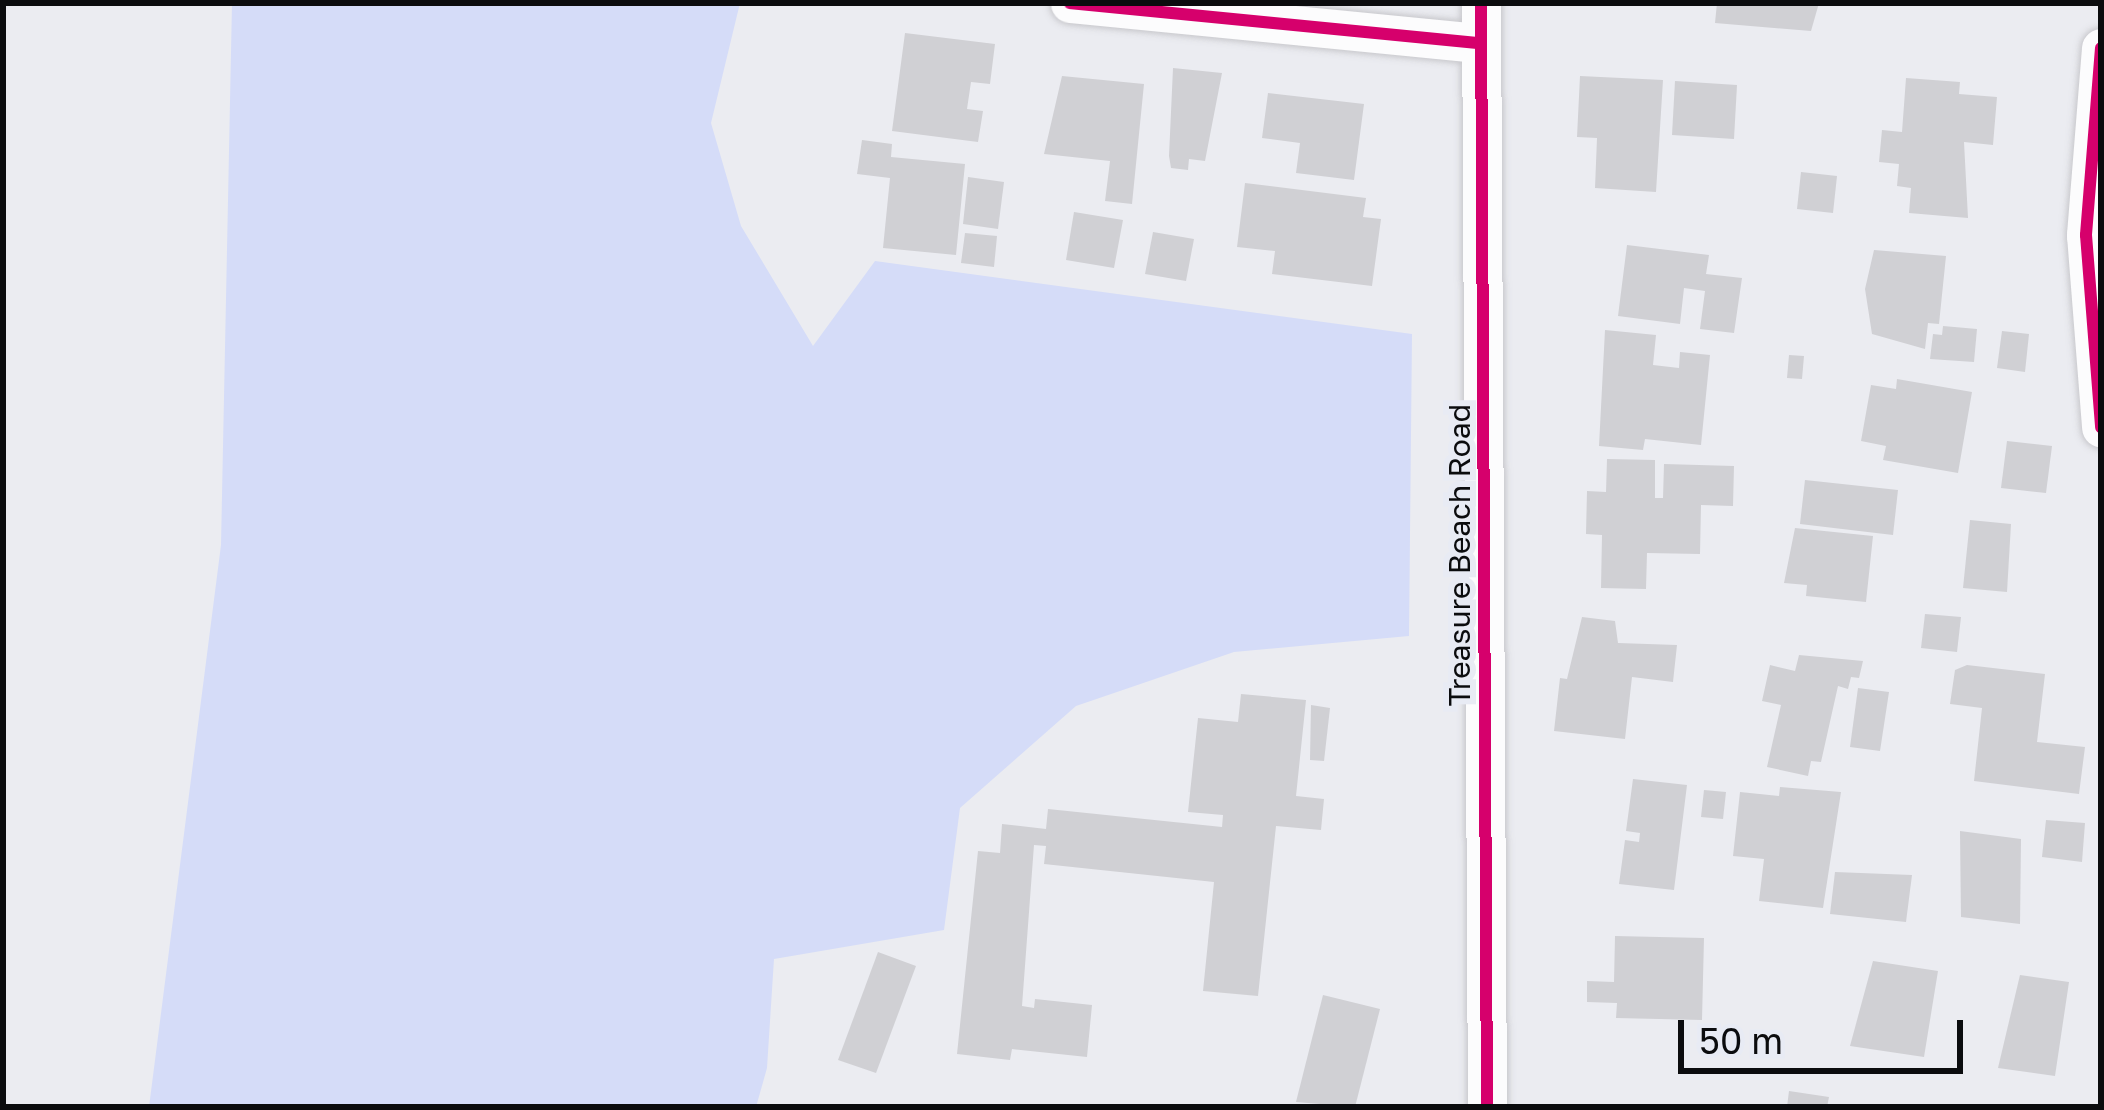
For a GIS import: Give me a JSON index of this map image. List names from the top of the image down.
{
  "streets": {
    "street": ["Treasure Beach Road"]
  },
  "scale_bar": "50 m"
}
